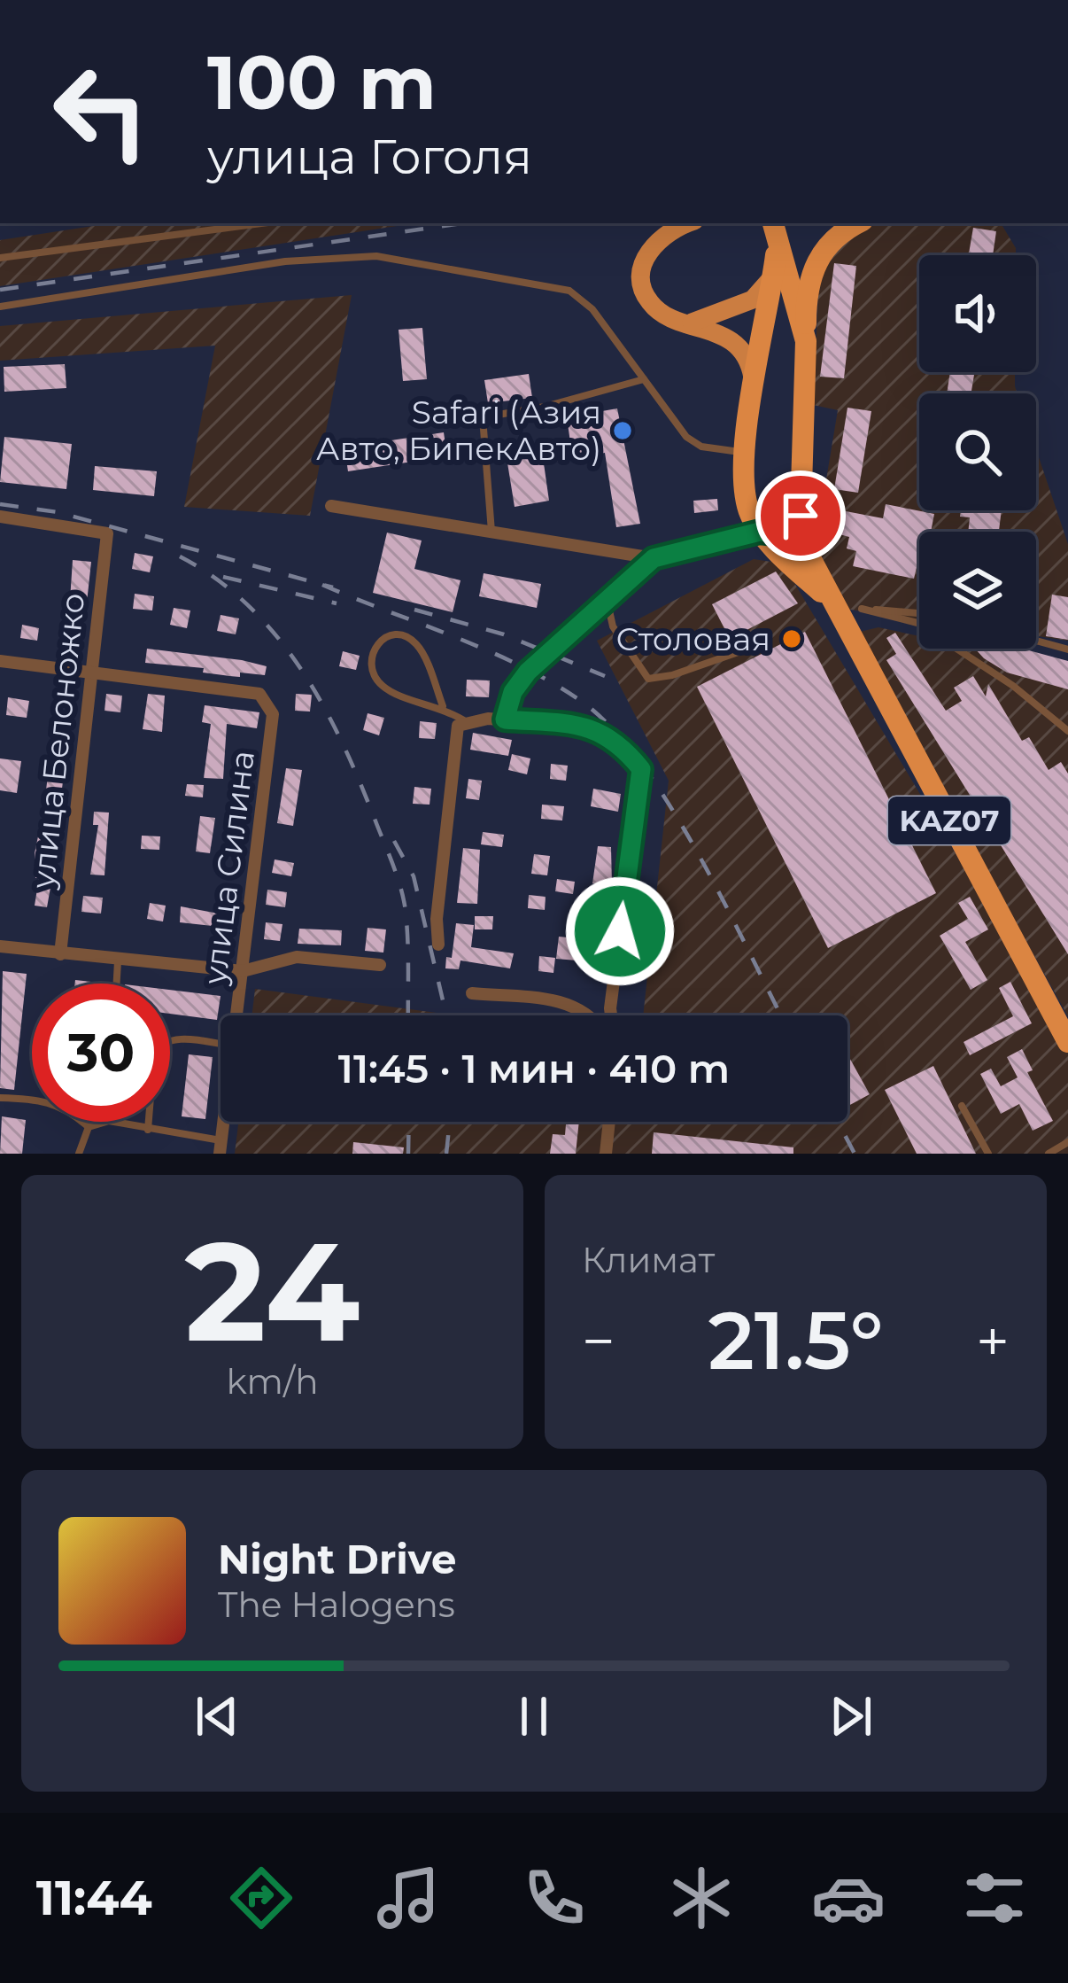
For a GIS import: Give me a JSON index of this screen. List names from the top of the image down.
{
  "streets": {
    "highway": ["KAZ07"],
    "street": ["улица Белоножко", "улица Силина"]
  },
  "crossings": [
    ["улица Белоножко", "улица Силина"]
  ],
  "places": ["Safari (Азия Авто, БипекАвто)", "Столовая"],
  "page": {
    "turn": ["100 m", "улица Гоголя"],
    "limit": "30",
    "trip": "11:45 · 1 мин · 410 m",
    "tile": [
      ["24", "km/h"],
      "Климат"
    ],
    "heat": ["−", "21.5°", "+"],
    "song": ["Night Drive", "The Halogens"],
    "tabs": "11:44"
  }
}
